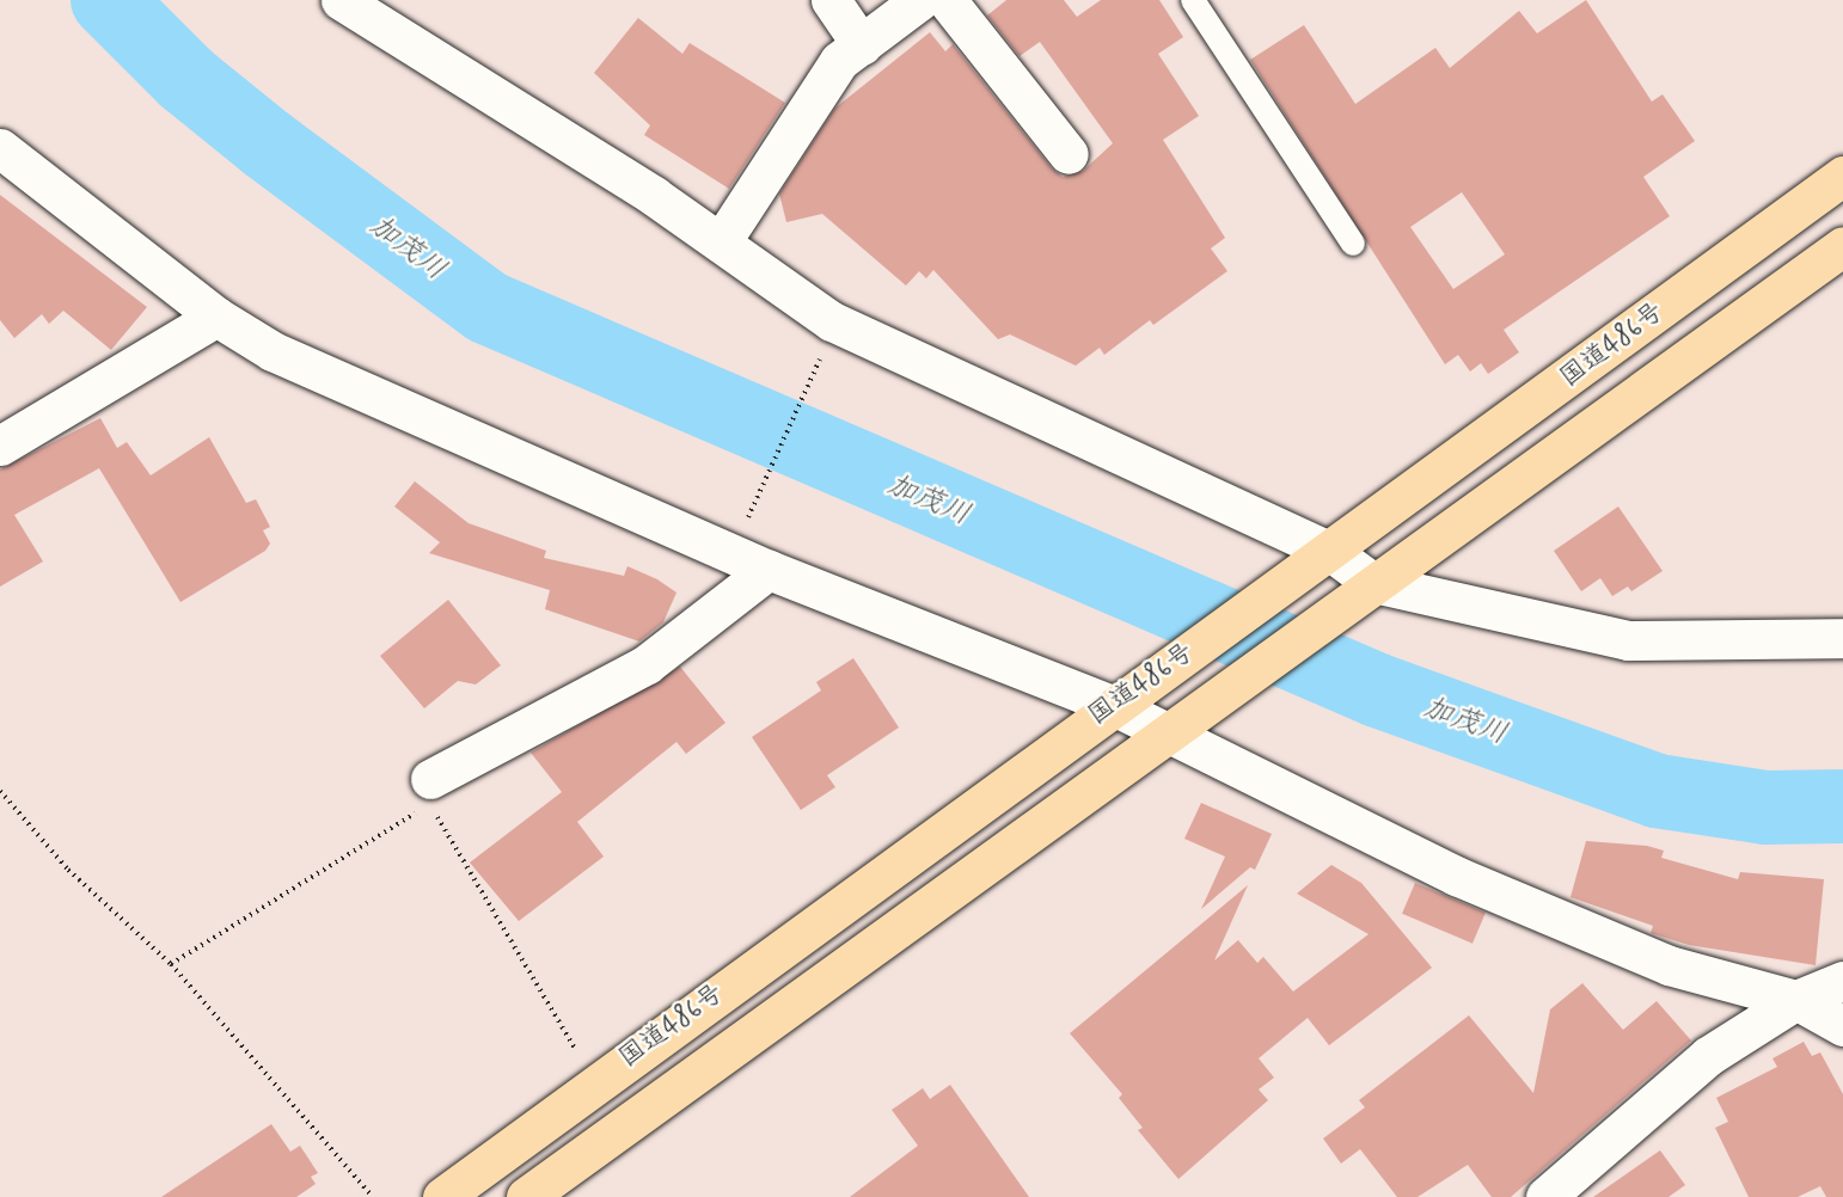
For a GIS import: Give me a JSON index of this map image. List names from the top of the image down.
{
  "streets": {
    "highway": ["国道486号"]
  },
  "water": ["加茂川"]
}
